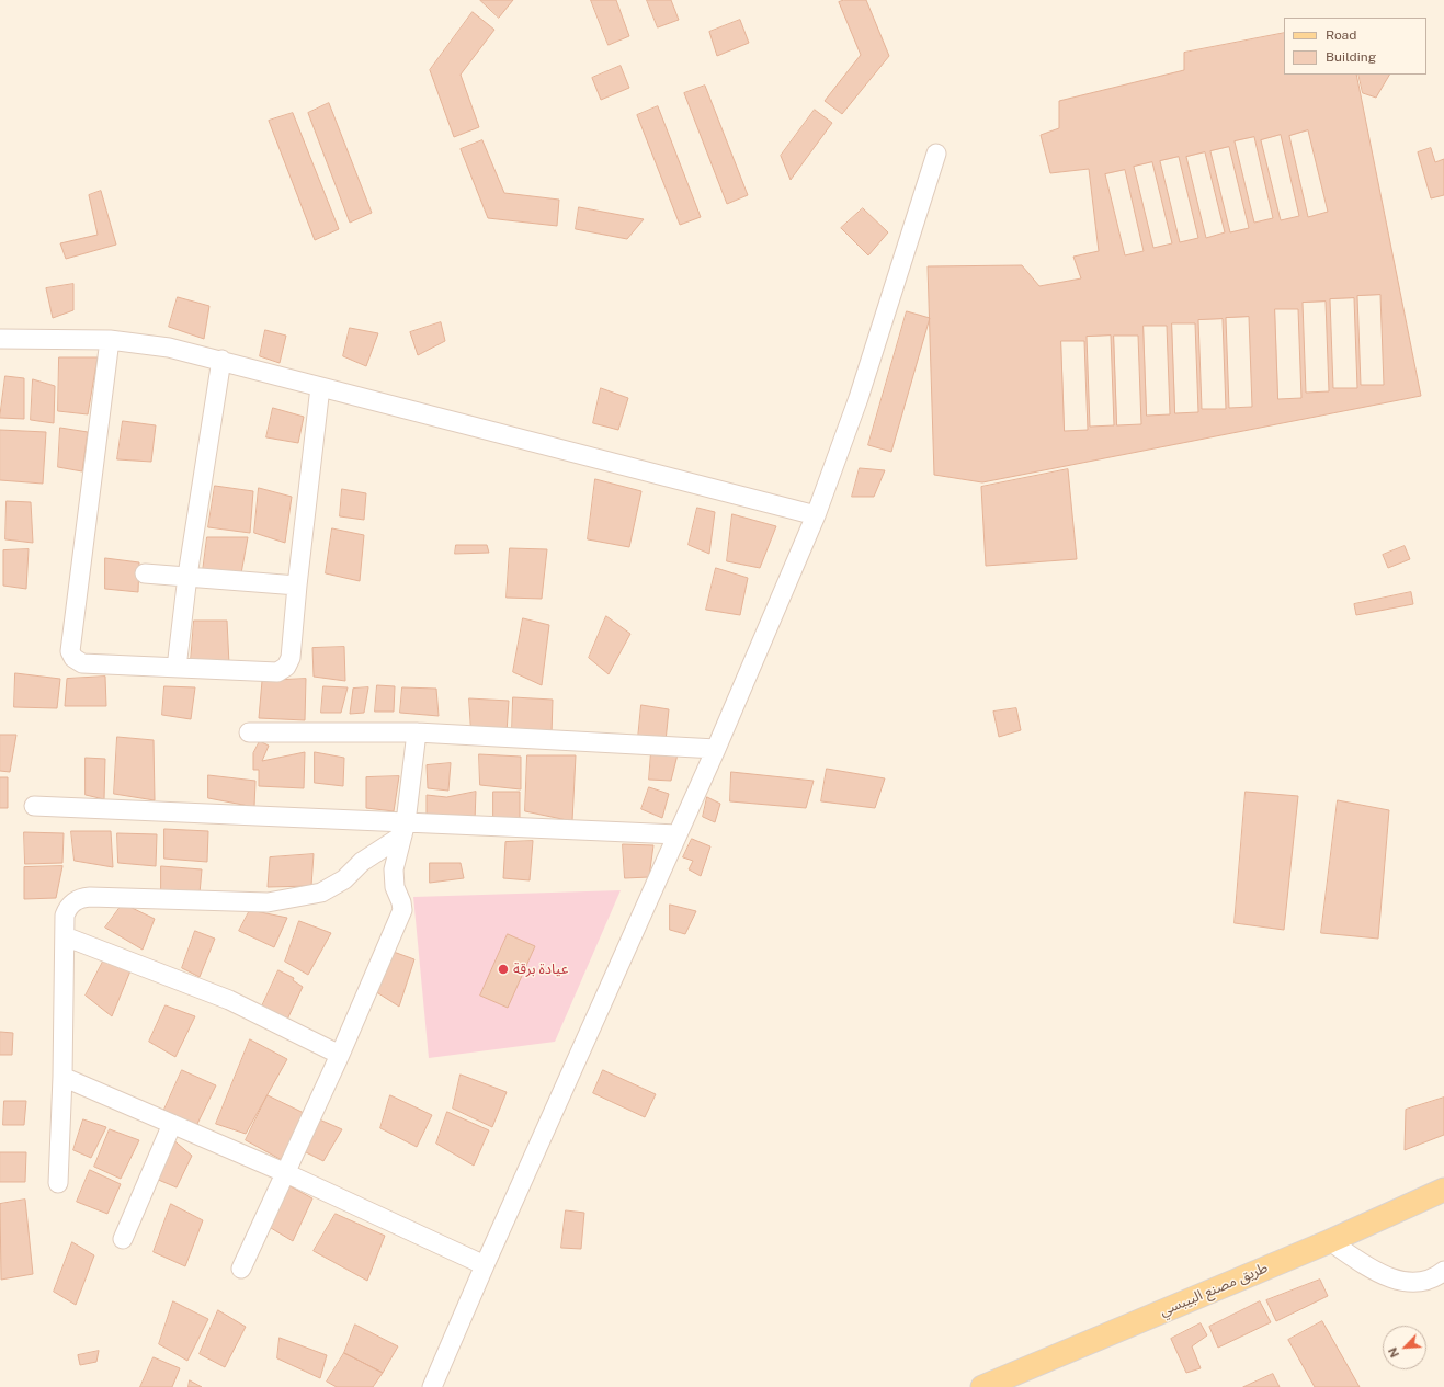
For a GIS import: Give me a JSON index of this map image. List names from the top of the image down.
{
  "streets": {
    "main road": ["طريق مصنع البيبسي"]
  },
  "places": ["عيادة برقة"],
  "legend": ["Road", "Building"],
  "north": "bottom left"
}
